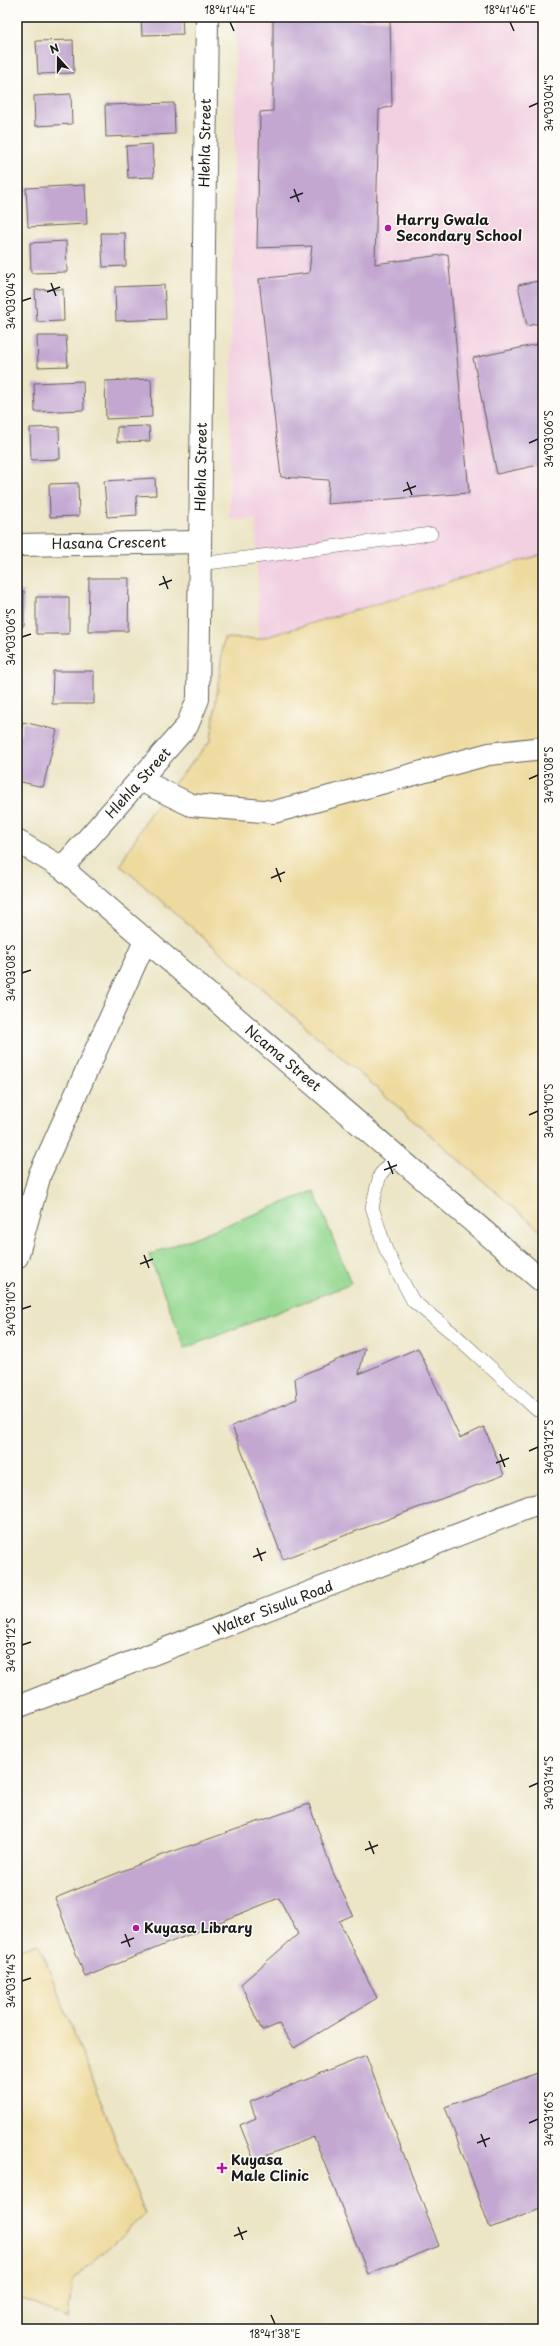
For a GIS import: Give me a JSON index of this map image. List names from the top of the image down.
{
  "streets": {
    "street": [
      "Hlehla Street",
      "Hasana Crescent",
      "Ncama Street",
      "Walter Sisulu Road"
    ]
  },
  "crossings": [
    ["Hlehla Street", "Hasana Crescent"],
    ["Hlehla Street", "Ncama Street"]
  ],
  "places": {
    "other": ["Harry Gwala Secondary School", "Kuyasa Library"],
    "health": ["Kuyasa Male Clinic"]
  },
  "north": "top",
  "coordinates": [
    "18°41'44\"E",
    "18°41'46\"E",
    "34°03'04\"S",
    "34°03'06\"S",
    "34°03'08\"S",
    "34°03'10\"S",
    "34°03'12\"S",
    "34°03'14\"S",
    "34°03'16\"S",
    "18°41'38\"E"
  ]
}
